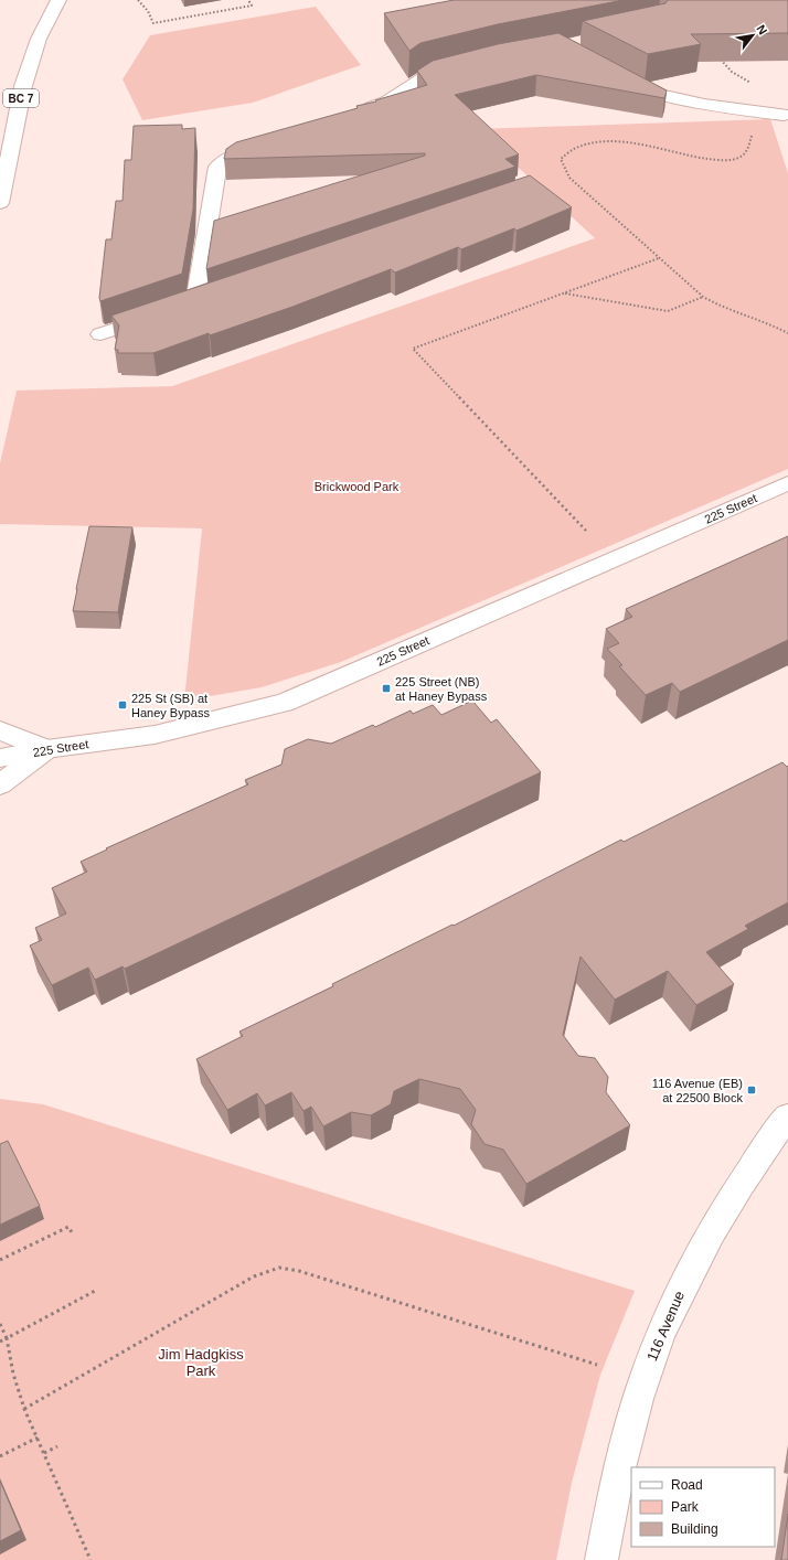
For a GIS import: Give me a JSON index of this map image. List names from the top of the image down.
{
  "streets": {
    "main road": ["BC 7", "225 Street", "116 Avenue"]
  },
  "parks": ["Brickwood Park", "Jim Hadgkiss Park"],
  "places": {
    "transit": ["225 Street (NB) at Haney Bypass", "225 St (SB) at Haney Bypass", "116 Avenue (EB) at 22500 Block"]
  },
  "legend": ["Road", "Park", "Building"],
  "north": "top right"
}
